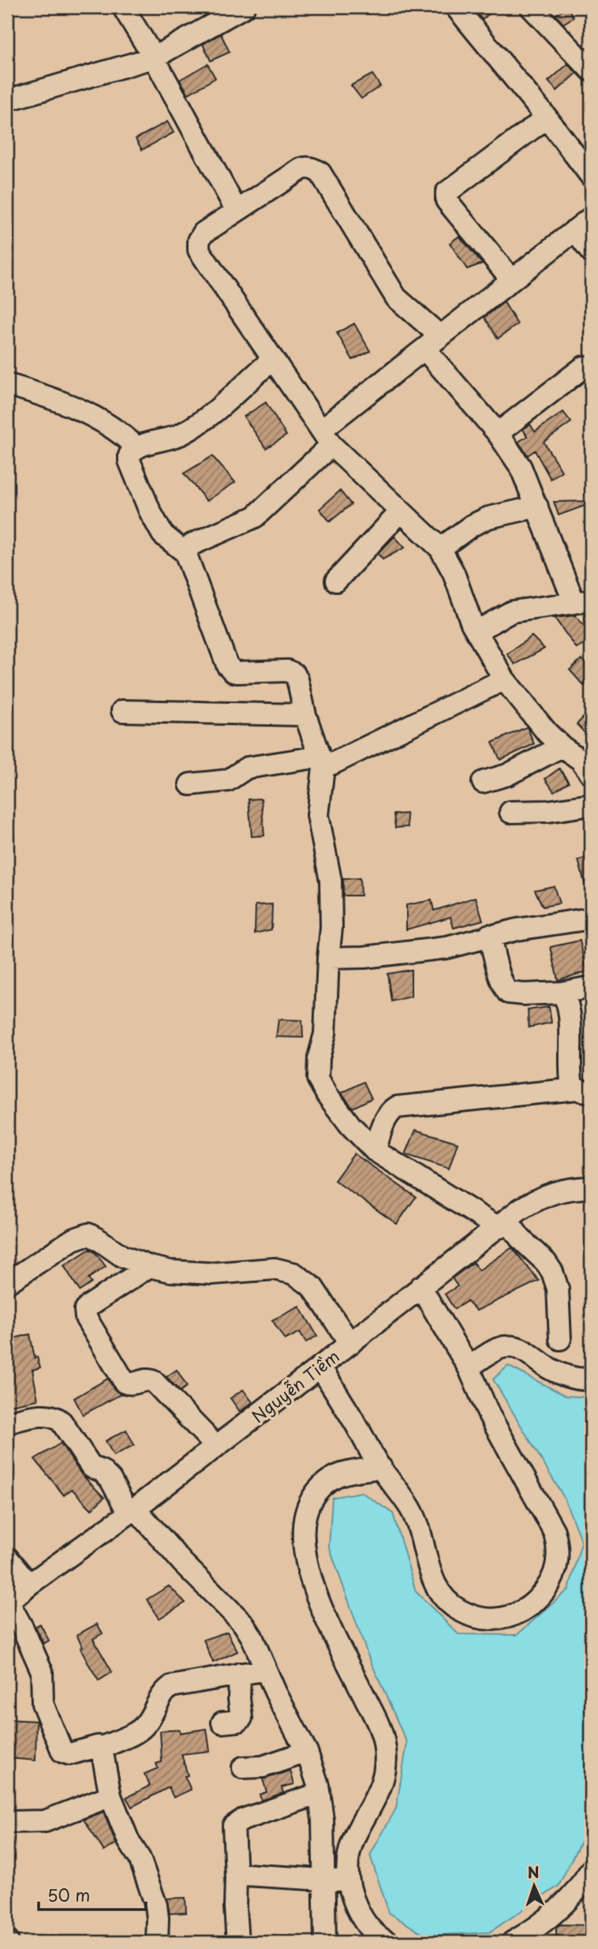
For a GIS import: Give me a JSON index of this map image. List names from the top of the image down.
{
  "streets": {
    "street": ["Nguyễn Tiềm"]
  },
  "scale_bar": "50 m",
  "north": "top"
}
